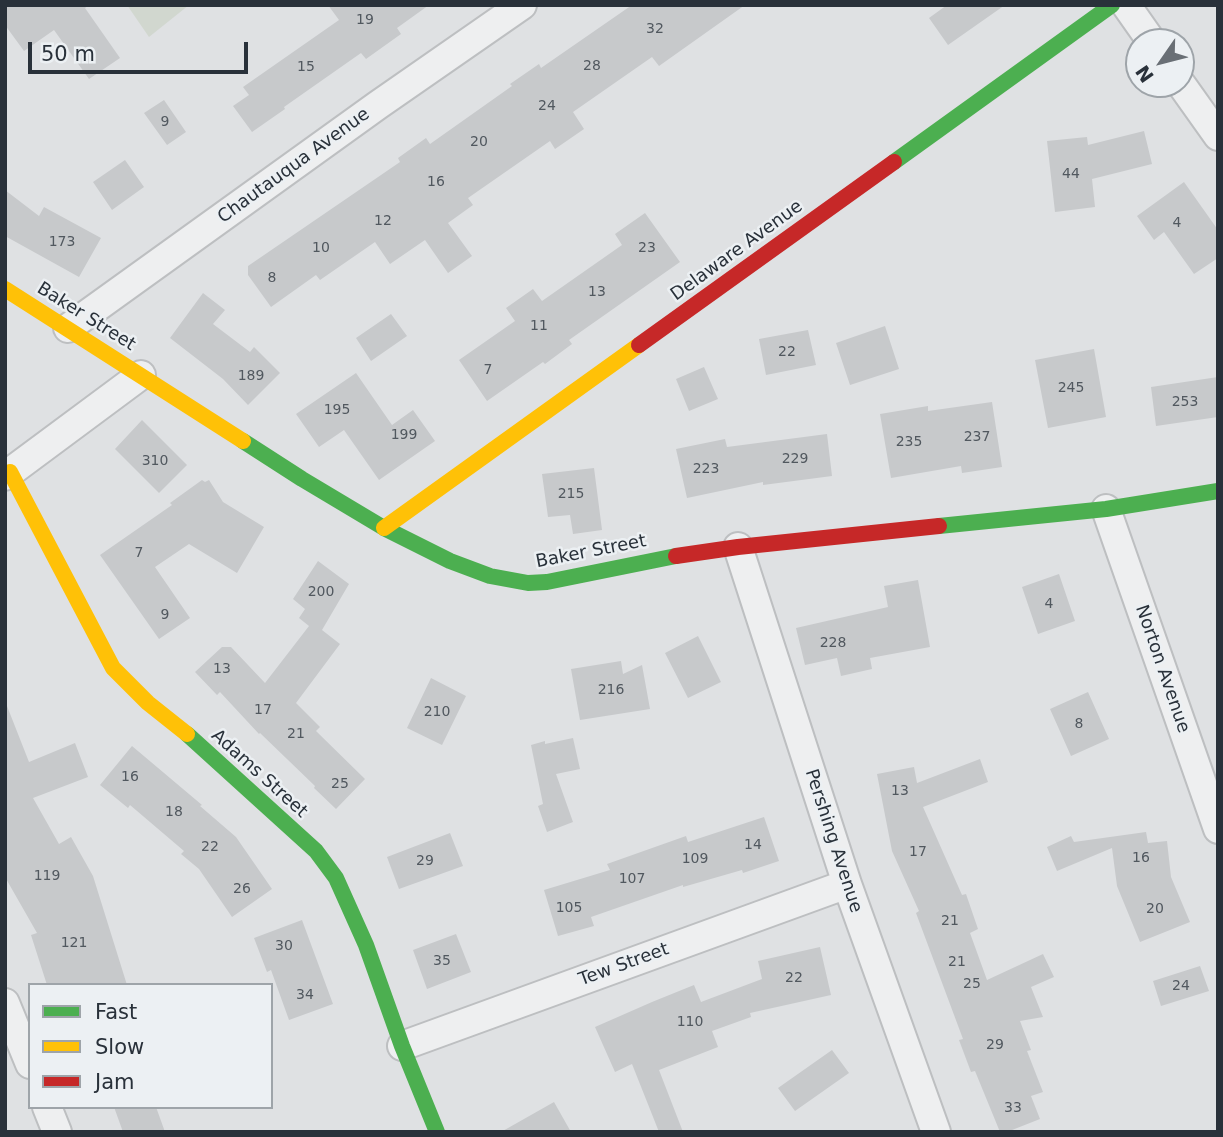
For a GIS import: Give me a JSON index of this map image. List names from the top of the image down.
{
  "streets": {
    "street": [
      "Chautauqua Avenue",
      "Delaware Avenue",
      "Baker Street",
      "Norton Avenue",
      "Adams Street",
      "Pershing Avenue",
      "Tew Street"
    ]
  },
  "crossings": [
    ["Chautauqua Avenue", "Baker Street"],
    ["Delaware Avenue", "Baker Street"],
    ["Baker Street", "Norton Avenue"],
    ["Baker Street", "Pershing Avenue"],
    ["Adams Street", "Tew Street"],
    ["Pershing Avenue", "Tew Street"]
  ],
  "house_numbers": [
    "19",
    "32",
    "28",
    "15",
    "24",
    "9",
    "20",
    "44",
    "16",
    "12",
    "4",
    "173",
    "10",
    "23",
    "8",
    "13",
    "11",
    "22",
    "7",
    "189",
    "245",
    "253",
    "195",
    "199",
    "237",
    "235",
    "229",
    "310",
    "223",
    "215",
    "7",
    "200",
    "4",
    "9",
    "228",
    "13",
    "216",
    "17",
    "210",
    "8",
    "21",
    "16",
    "25",
    "13",
    "18",
    "14",
    "22",
    "17",
    "16",
    "109",
    "29",
    "119",
    "107",
    "26",
    "105",
    "20",
    "21",
    "121",
    "30",
    "35",
    "21",
    "22",
    "25",
    "24",
    "34",
    "110",
    "29",
    "33"
  ],
  "legend": ["Fast", "Slow", "Jam"],
  "scale_bar": "50 m",
  "north": "bottom left"
}
